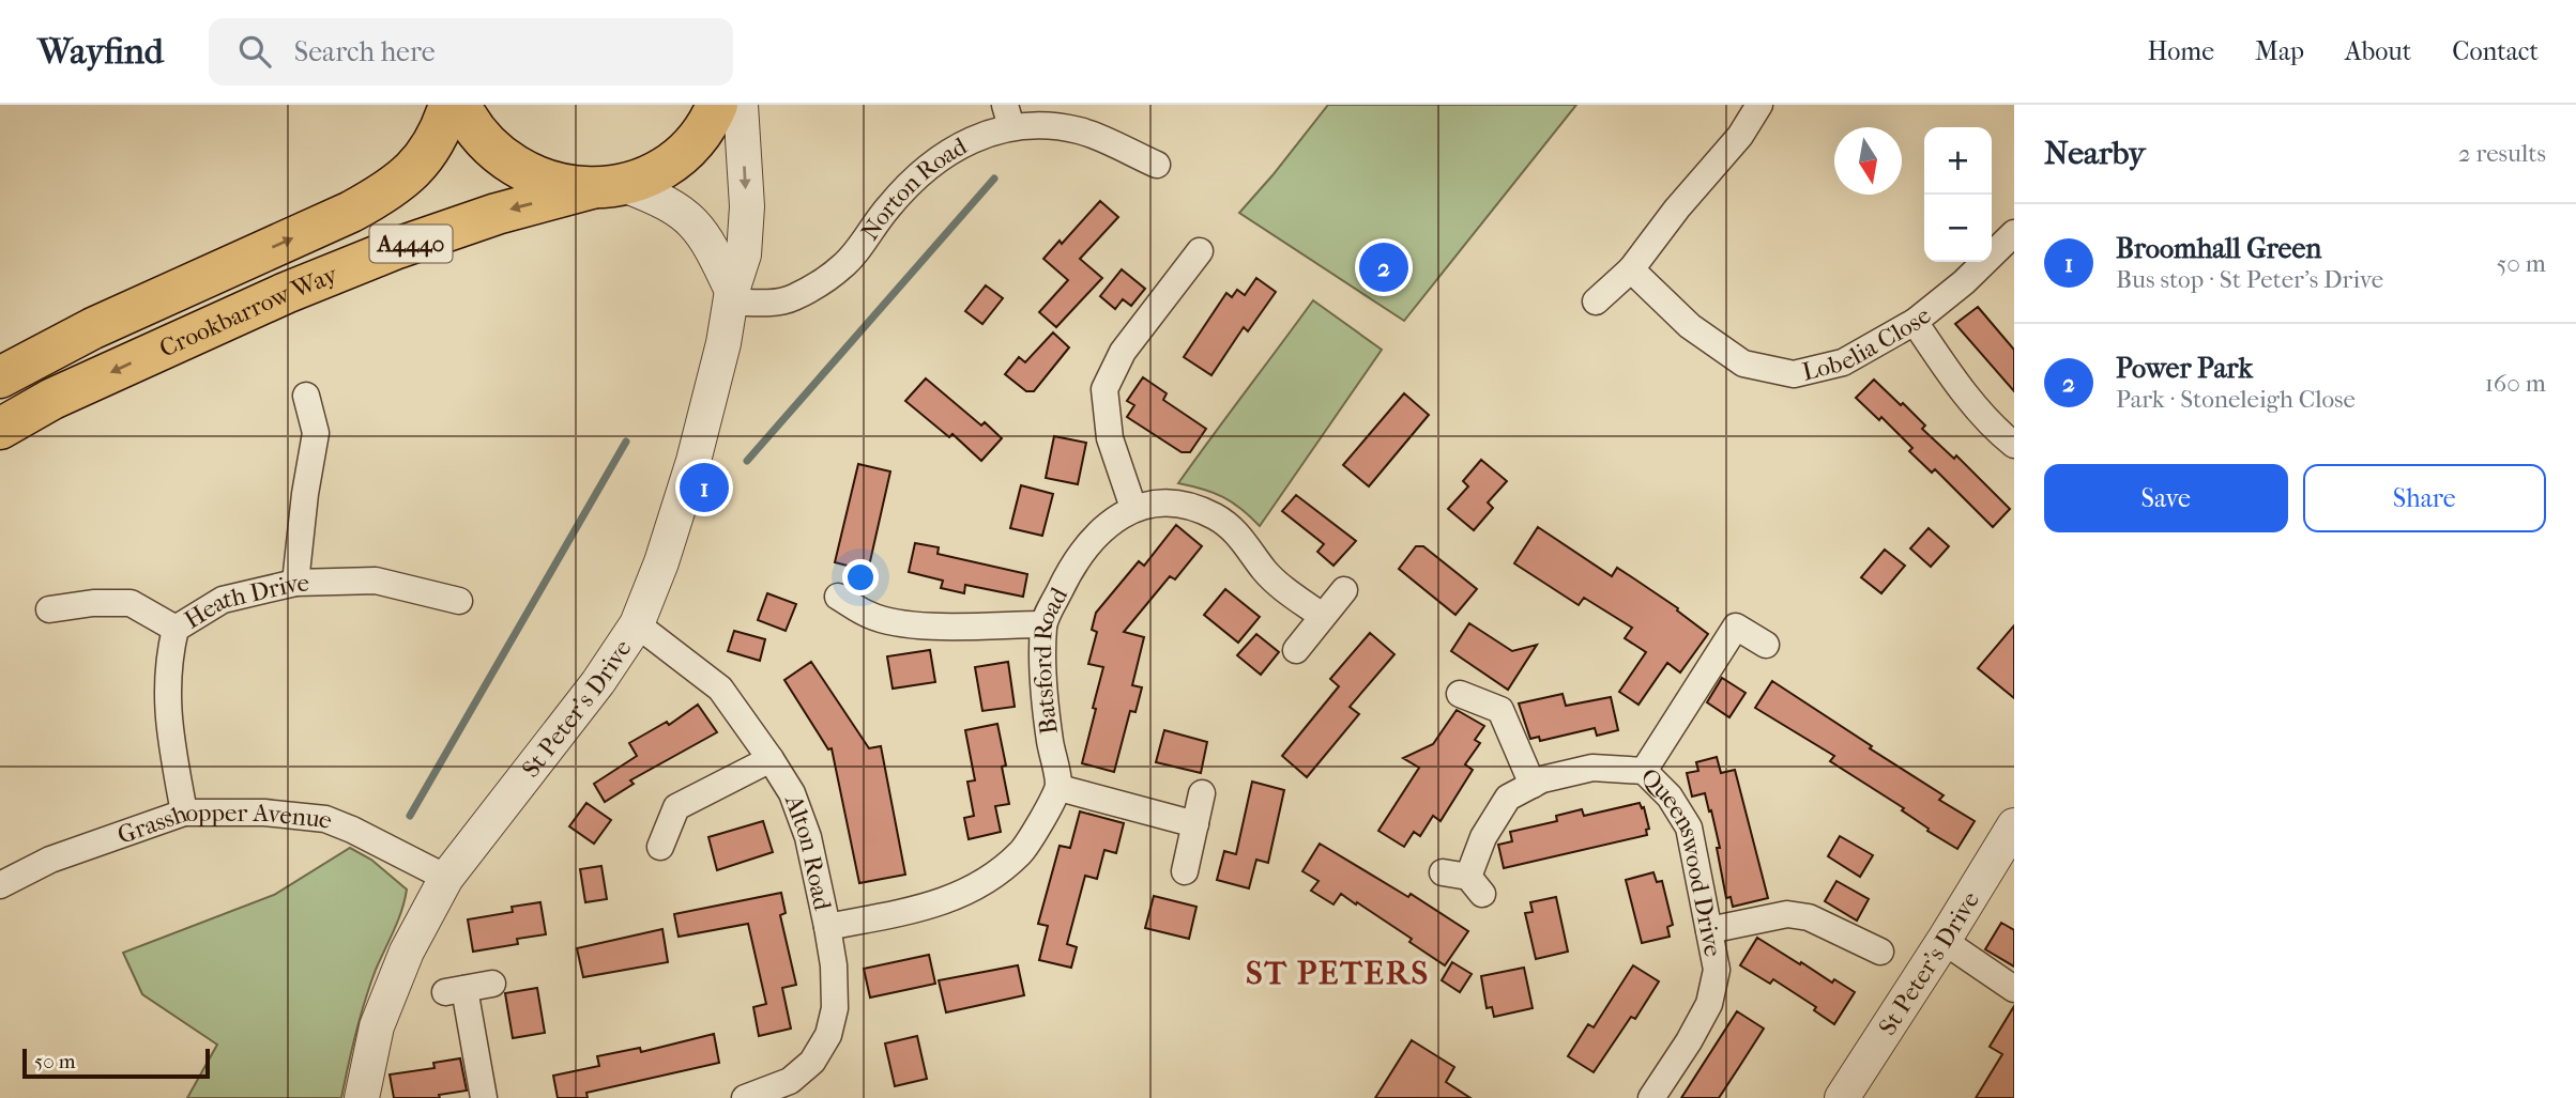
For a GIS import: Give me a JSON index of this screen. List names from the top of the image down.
{
  "streets": {
    "highway": ["A4440", "Crookbarrow Way"],
    "street": [
      "Norton Road",
      "Lobelia Close",
      "Heath Drive",
      "Batsford Road",
      "St Peter's Drive",
      "Grasshopper Avenue",
      "Alton Road",
      "Queenswood Drive"
    ]
  },
  "crossings": [
    ["Norton Road", "St Peter's Drive"],
    ["Heath Drive", "Grasshopper Avenue"],
    ["St Peter's Drive", "Grasshopper Avenue"],
    ["St Peter's Drive", "Alton Road"]
  ],
  "districts": ["ST PETERS"],
  "scale_bar": "50 m",
  "north": "bottom",
  "page": {
    "header": "Wayfind",
    "search": "Search here",
    "nav": [
      "Home",
      "Map",
      "About",
      "Contact"
    ],
    "heading": ["Nearby", "2 results"],
    "map_buttons": ["+", "−"],
    "list": [
      {
        "mark": "1",
        "name": "Broomhall Green",
        "note": "Bus stop · St Peter's Drive",
        "value": "50 m"
      },
      {
        "mark": "2",
        "name": "Power Park",
        "note": "Park · Stoneleigh Close",
        "value": "160 m"
      }
    ],
    "pins": ["2", "1"],
    "buttons": ["Save", "Share"],
    "scale": "50 m"
  }
}
